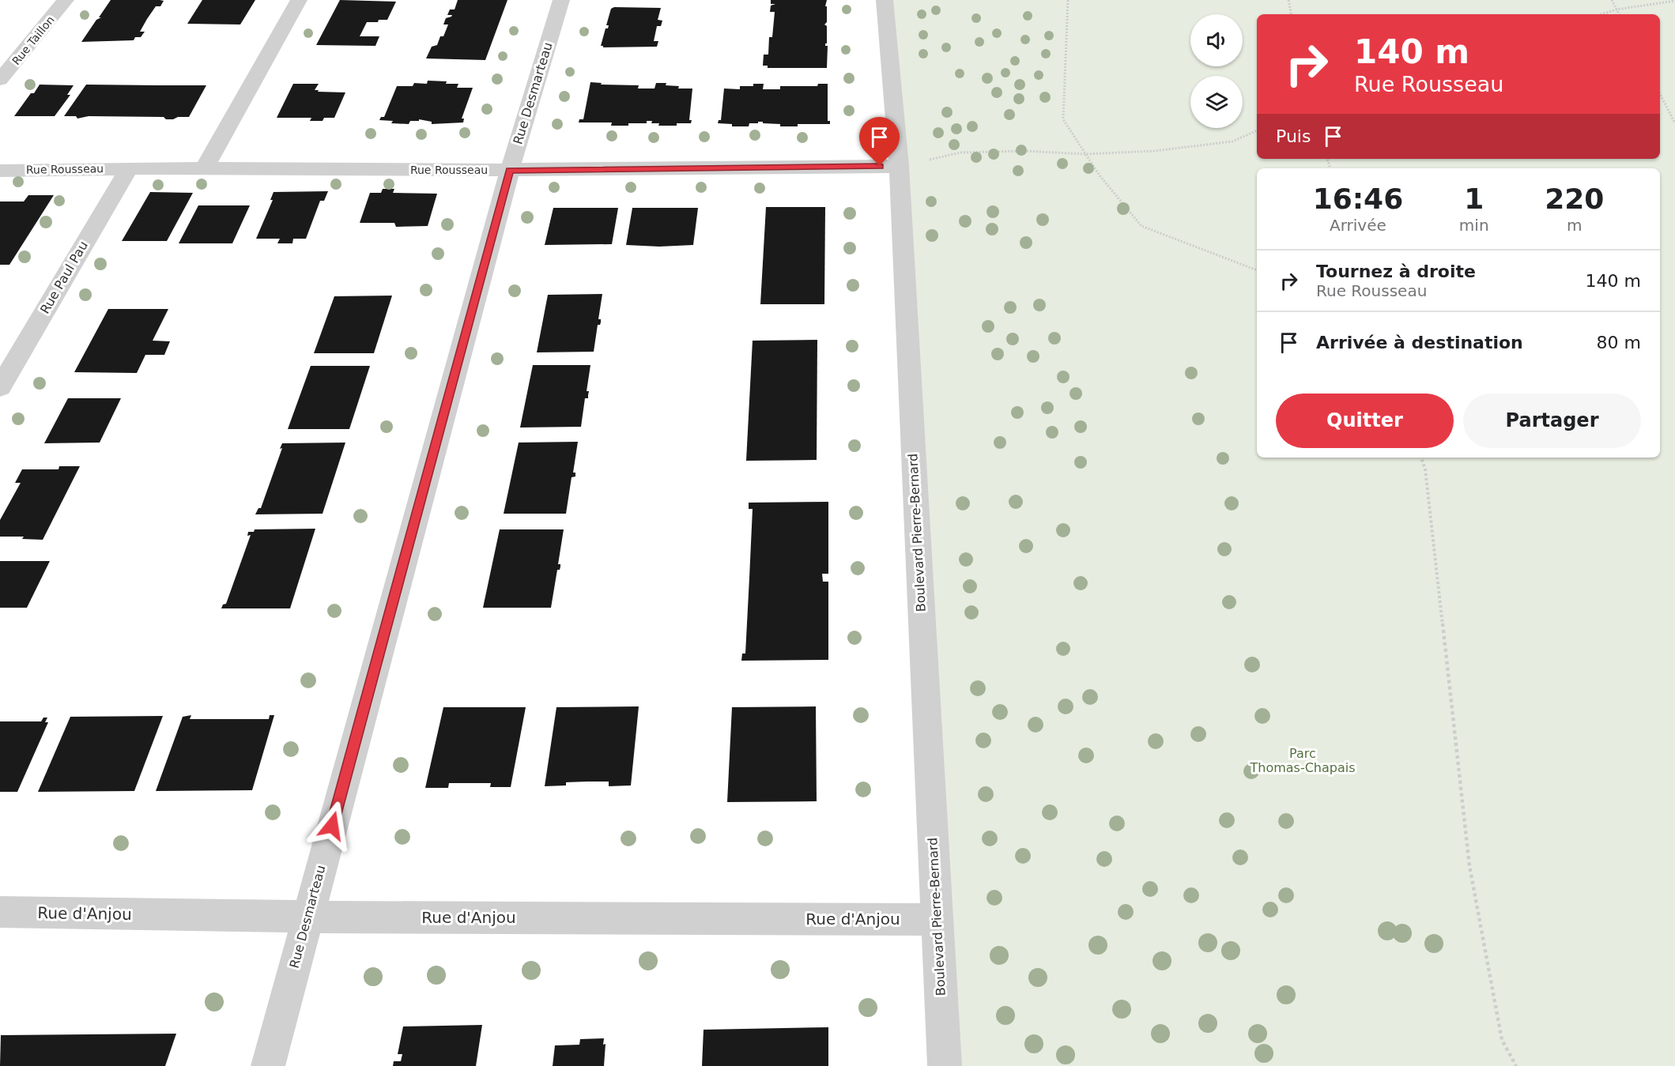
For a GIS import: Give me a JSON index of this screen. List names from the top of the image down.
{
  "streets": {
    "street": [
      "Rue Taillon",
      "Rue Desmarteau",
      "Rue Rousseau",
      "Rue Paul Pau",
      "Boulevard Pierre-Bernard",
      "Rue d'Anjou"
    ]
  },
  "crossings": [
    ["Rue Desmarteau", "Rue Rousseau"],
    ["Rue Desmarteau", "Rue d'Anjou"],
    ["Rue Rousseau", "Rue Paul Pau"],
    ["Rue Rousseau", "Boulevard Pierre-Bernard"],
    ["Boulevard Pierre-Bernard", "Rue d'Anjou"]
  ],
  "parks": ["Parc Thomas-Chapais"],
  "page": {
    "turn": ["140 m", "Rue Rousseau"],
    "then": "Puis",
    "eta": [
      "16:46",
      "Arrivée",
      "1",
      "min",
      "220",
      "m"
    ],
    "list": [
      {
        "name": "Tournez à droite",
        "note": "Rue Rousseau",
        "value": "140 m"
      },
      {
        "name": "Arrivée à destination",
        "value": "80 m"
      }
    ],
    "buttons": ["Quitter", "Partager"]
  }
}
